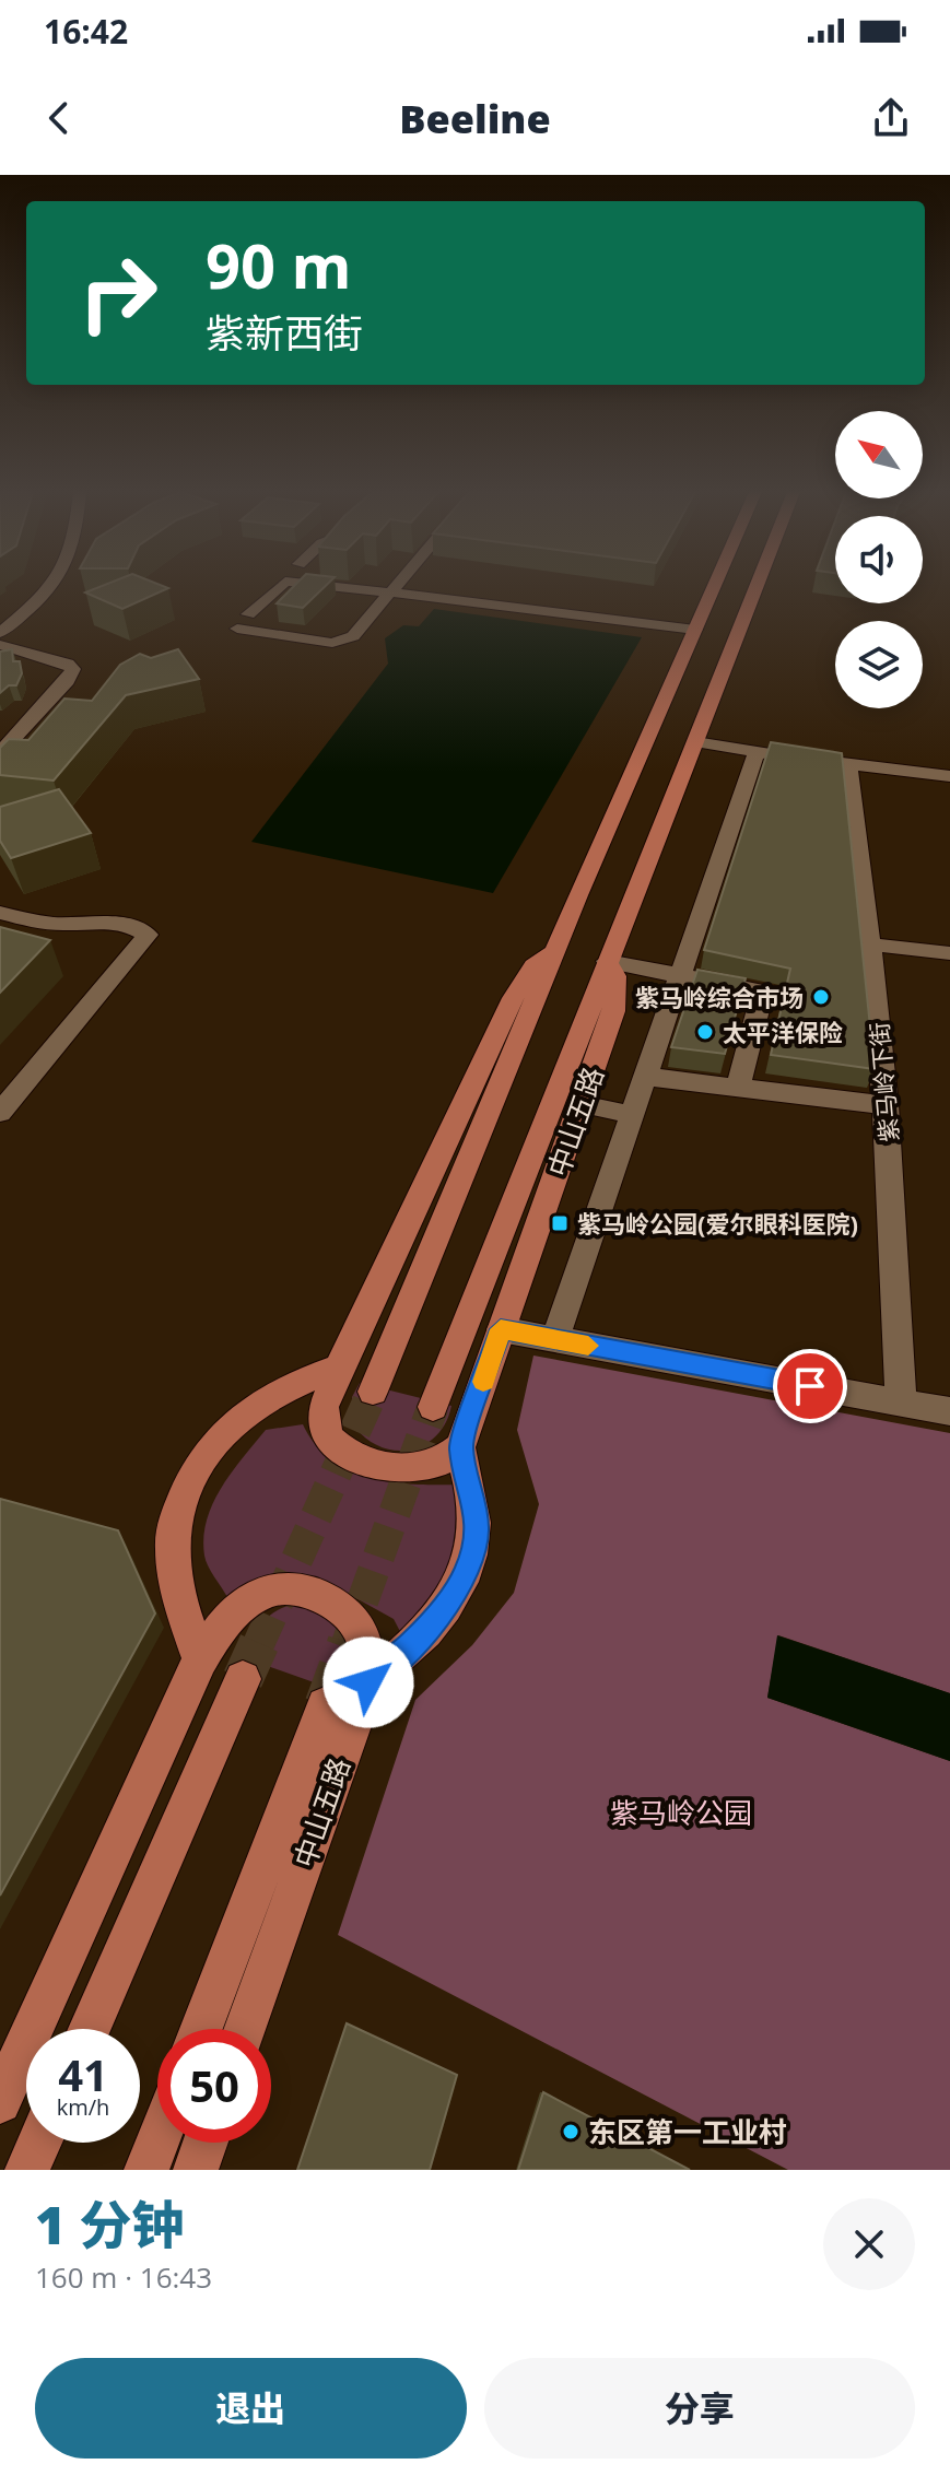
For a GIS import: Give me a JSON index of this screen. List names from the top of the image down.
{
  "streets": {
    "main road": ["中山五路"],
    "street": ["紫马岭下街"]
  },
  "parks": ["紫马岭公园"],
  "places": {
    "other": ["紫马岭综合市场", "太平洋保险", "东区第一工业村"],
    "transit": ["紫马岭公园(爱尔眼科医院)"]
  },
  "north": "top left",
  "page": {
    "status": "16:42",
    "header": "Beeline",
    "turn": ["90 m", "紫新西街"],
    "speed": "41 km/h",
    "limit": "50",
    "heading": ["1 分钟", "160 m · 16:43"],
    "buttons": ["退出", "分享"]
  }
}
